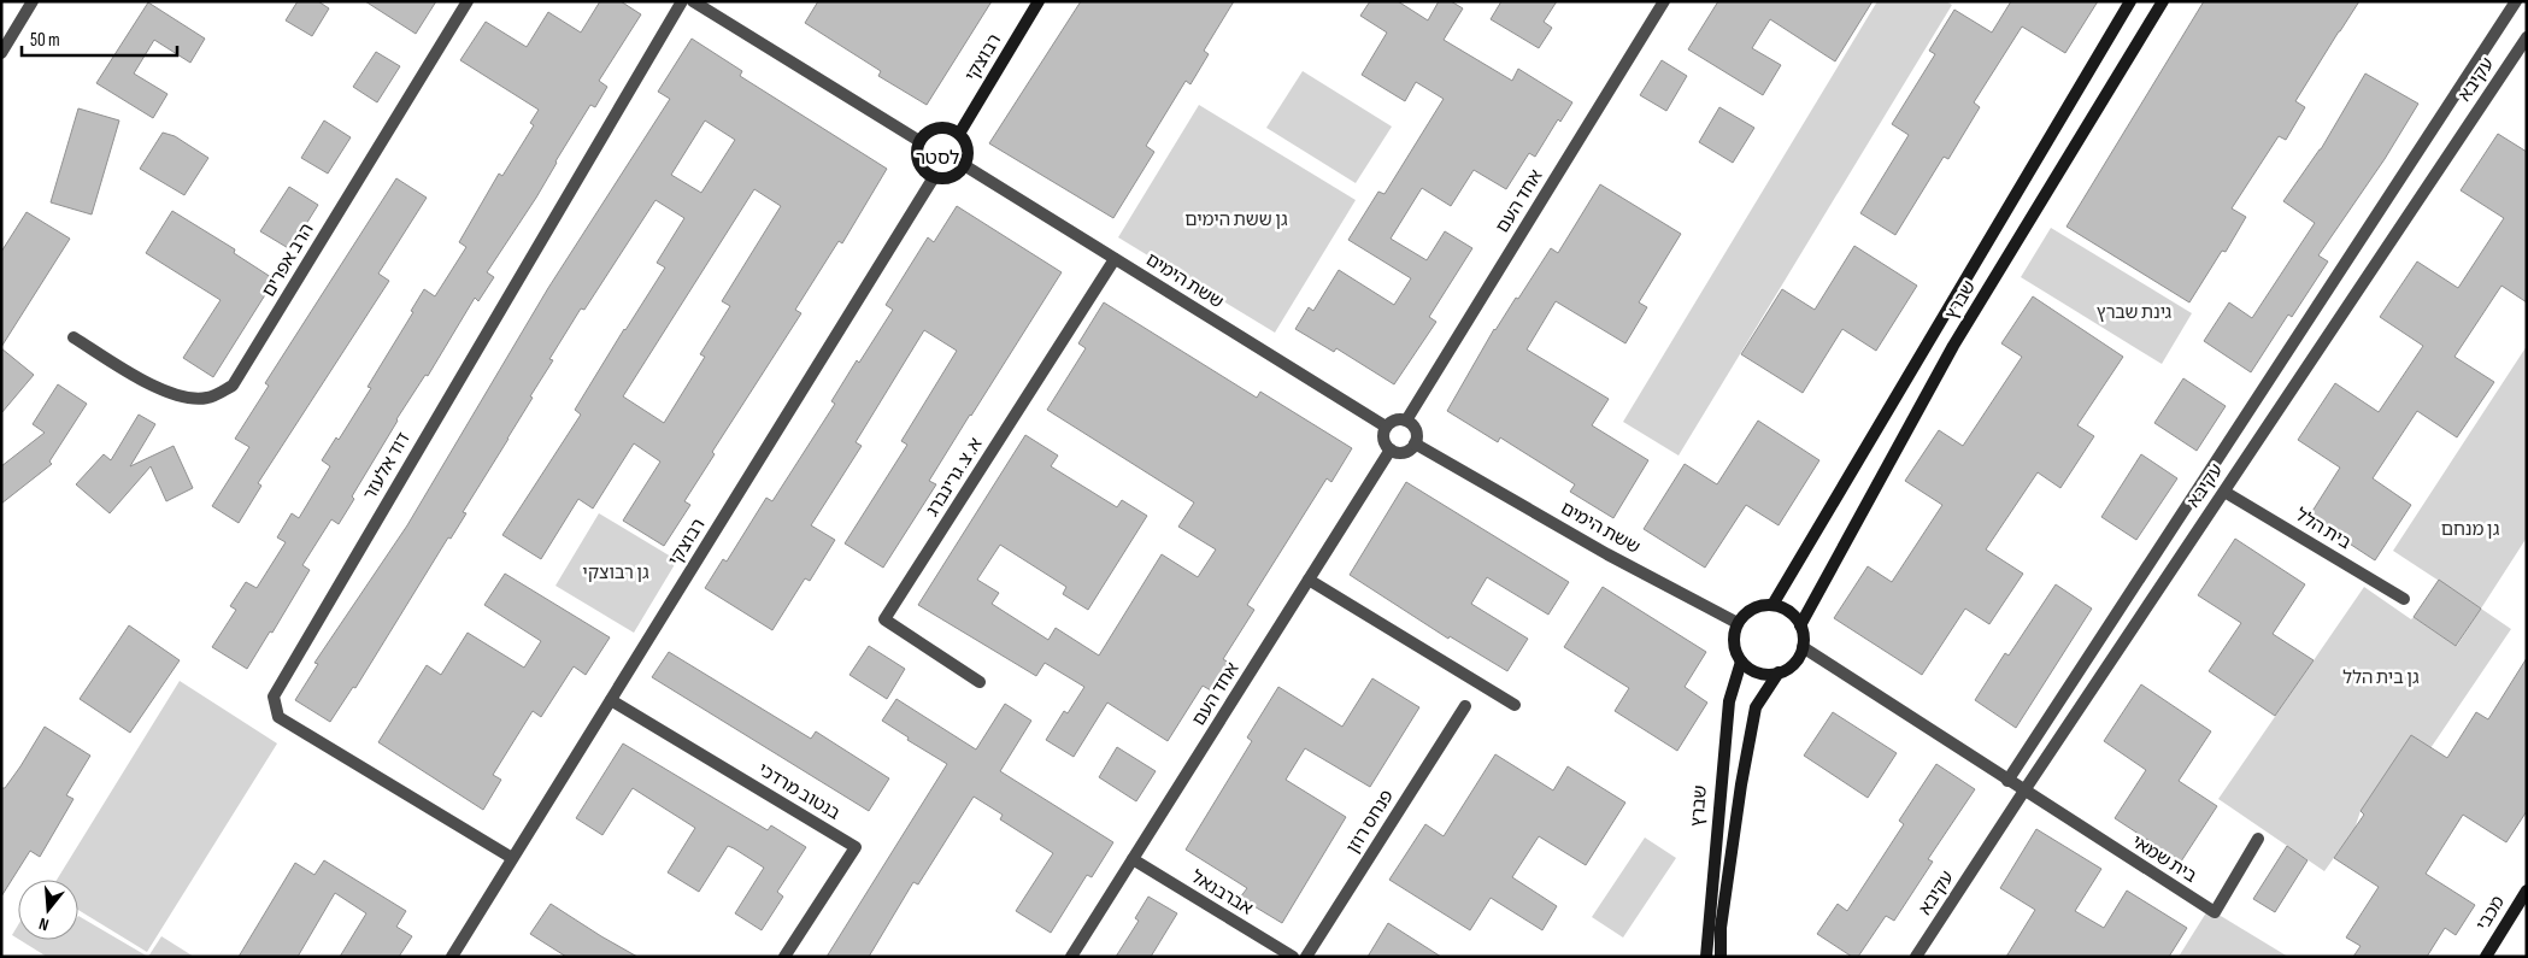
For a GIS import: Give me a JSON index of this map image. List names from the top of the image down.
{
  "streets": {
    "street": [
      "רבוצקי",
      "עקיבא",
      "אחד העם",
      "הרב אפרים",
      "ששת הימים",
      "שברץ",
      "דוד אלעזר",
      "א. צ. גרינברג",
      "בית הלל",
      "בנטוב מרדכי",
      "פנחס רוזן",
      "בית שמאי",
      "אברבנאל",
      "מכבי"
    ]
  },
  "crossings": [
    ["רבוצקי", "ששת הימים"],
    ["רבוצקי", "דוד אלעזר"],
    ["רבוצקי", "בנטוב מרדכי"],
    ["עקיבא", "בית הלל"],
    ["עקיבא", "בית שמאי"],
    ["אחד העם", "ששת הימים"],
    ["אחד העם", "אברבנאל"],
    ["ששת הימים", "שברץ"],
    ["ששת הימים", "א. צ. גרינברג"]
  ],
  "districts": ["לסטר"],
  "parks": [
    "גן ששת הימים",
    "גינת שברץ",
    "גן מנחם",
    "גן רבוצקי",
    "גן בית הלל"
  ],
  "scale_bar": "50 m",
  "north": "bottom"
}
